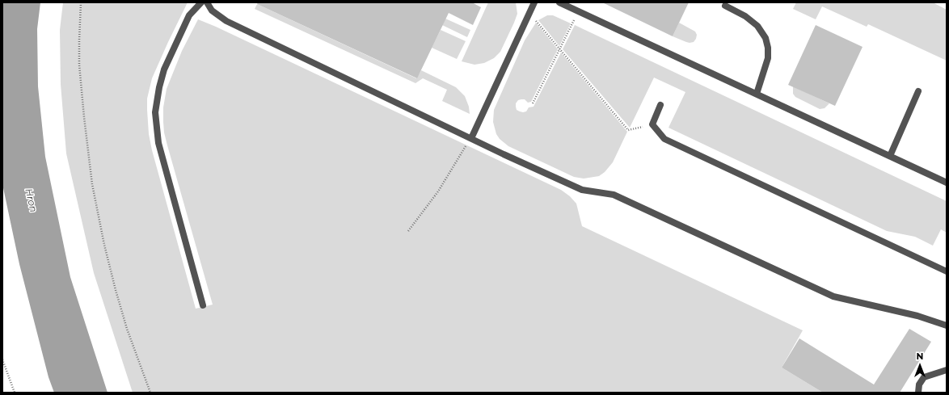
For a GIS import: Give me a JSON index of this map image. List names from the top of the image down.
{
  "water": ["Hron"],
  "north": "top"
}
